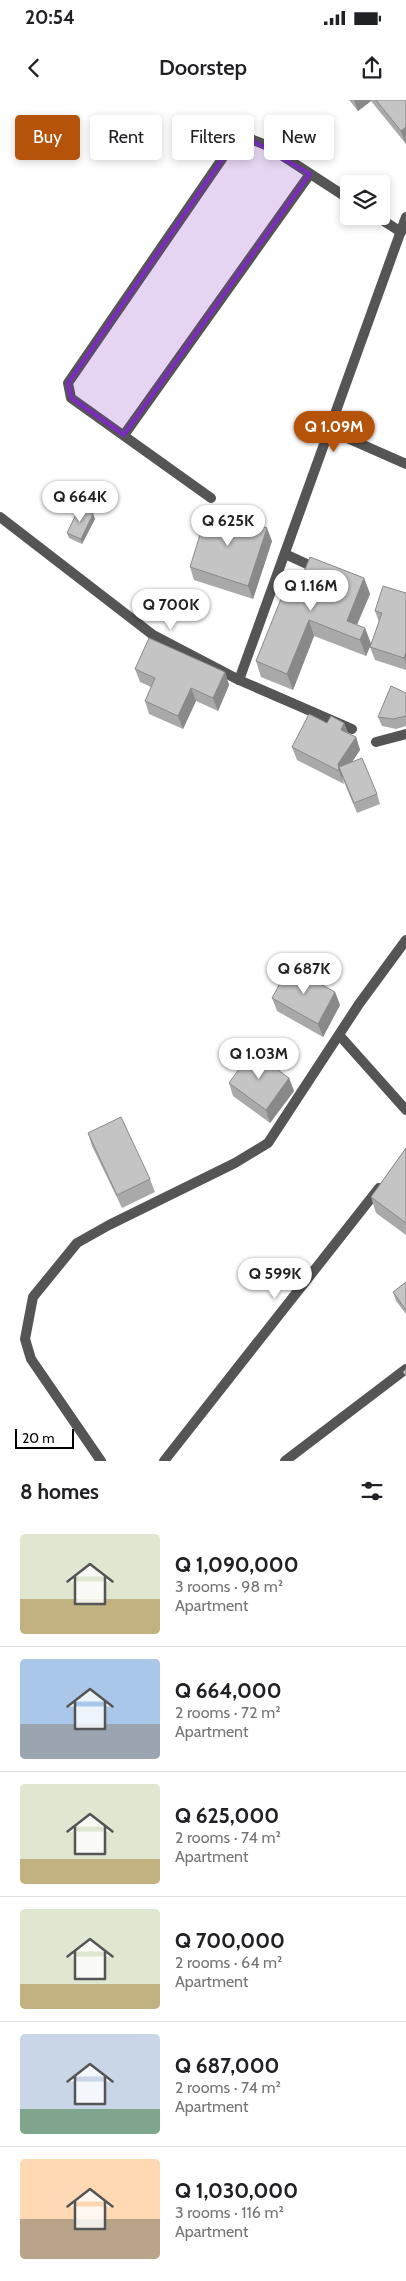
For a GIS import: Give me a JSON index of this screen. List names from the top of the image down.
{
  "scale_bar": "20 m",
  "page": {
    "status": "20:54",
    "header": "Doorstep",
    "chip": [
      "Buy",
      "Rent",
      "Filters",
      "New"
    ],
    "price": [
      "Q 1.09M",
      "Q 664K",
      "Q 625K",
      "Q 1.16M",
      "Q 700K",
      "Q 687K",
      "Q 1.03M",
      "Q 599K"
    ],
    "scale": "20 m",
    "heading": "8 homes",
    "list": [
      {
        "name": "Q 1,090,000",
        "note": "3 rooms · 98 m² · Apartment"
      },
      {
        "name": "Q 664,000",
        "note": "2 rooms · 72 m² · Apartment"
      },
      {
        "name": "Q 625,000",
        "note": "2 rooms · 74 m² · Apartment"
      },
      {
        "name": "Q 700,000",
        "note": "2 rooms · 64 m² · Apartment"
      },
      {
        "name": "Q 687,000",
        "note": "2 rooms · 74 m² · Apartment"
      },
      {
        "name": "Q 1,030,000",
        "note": "3 rooms · 116 m² · Apartment"
      }
    ]
  }
}
